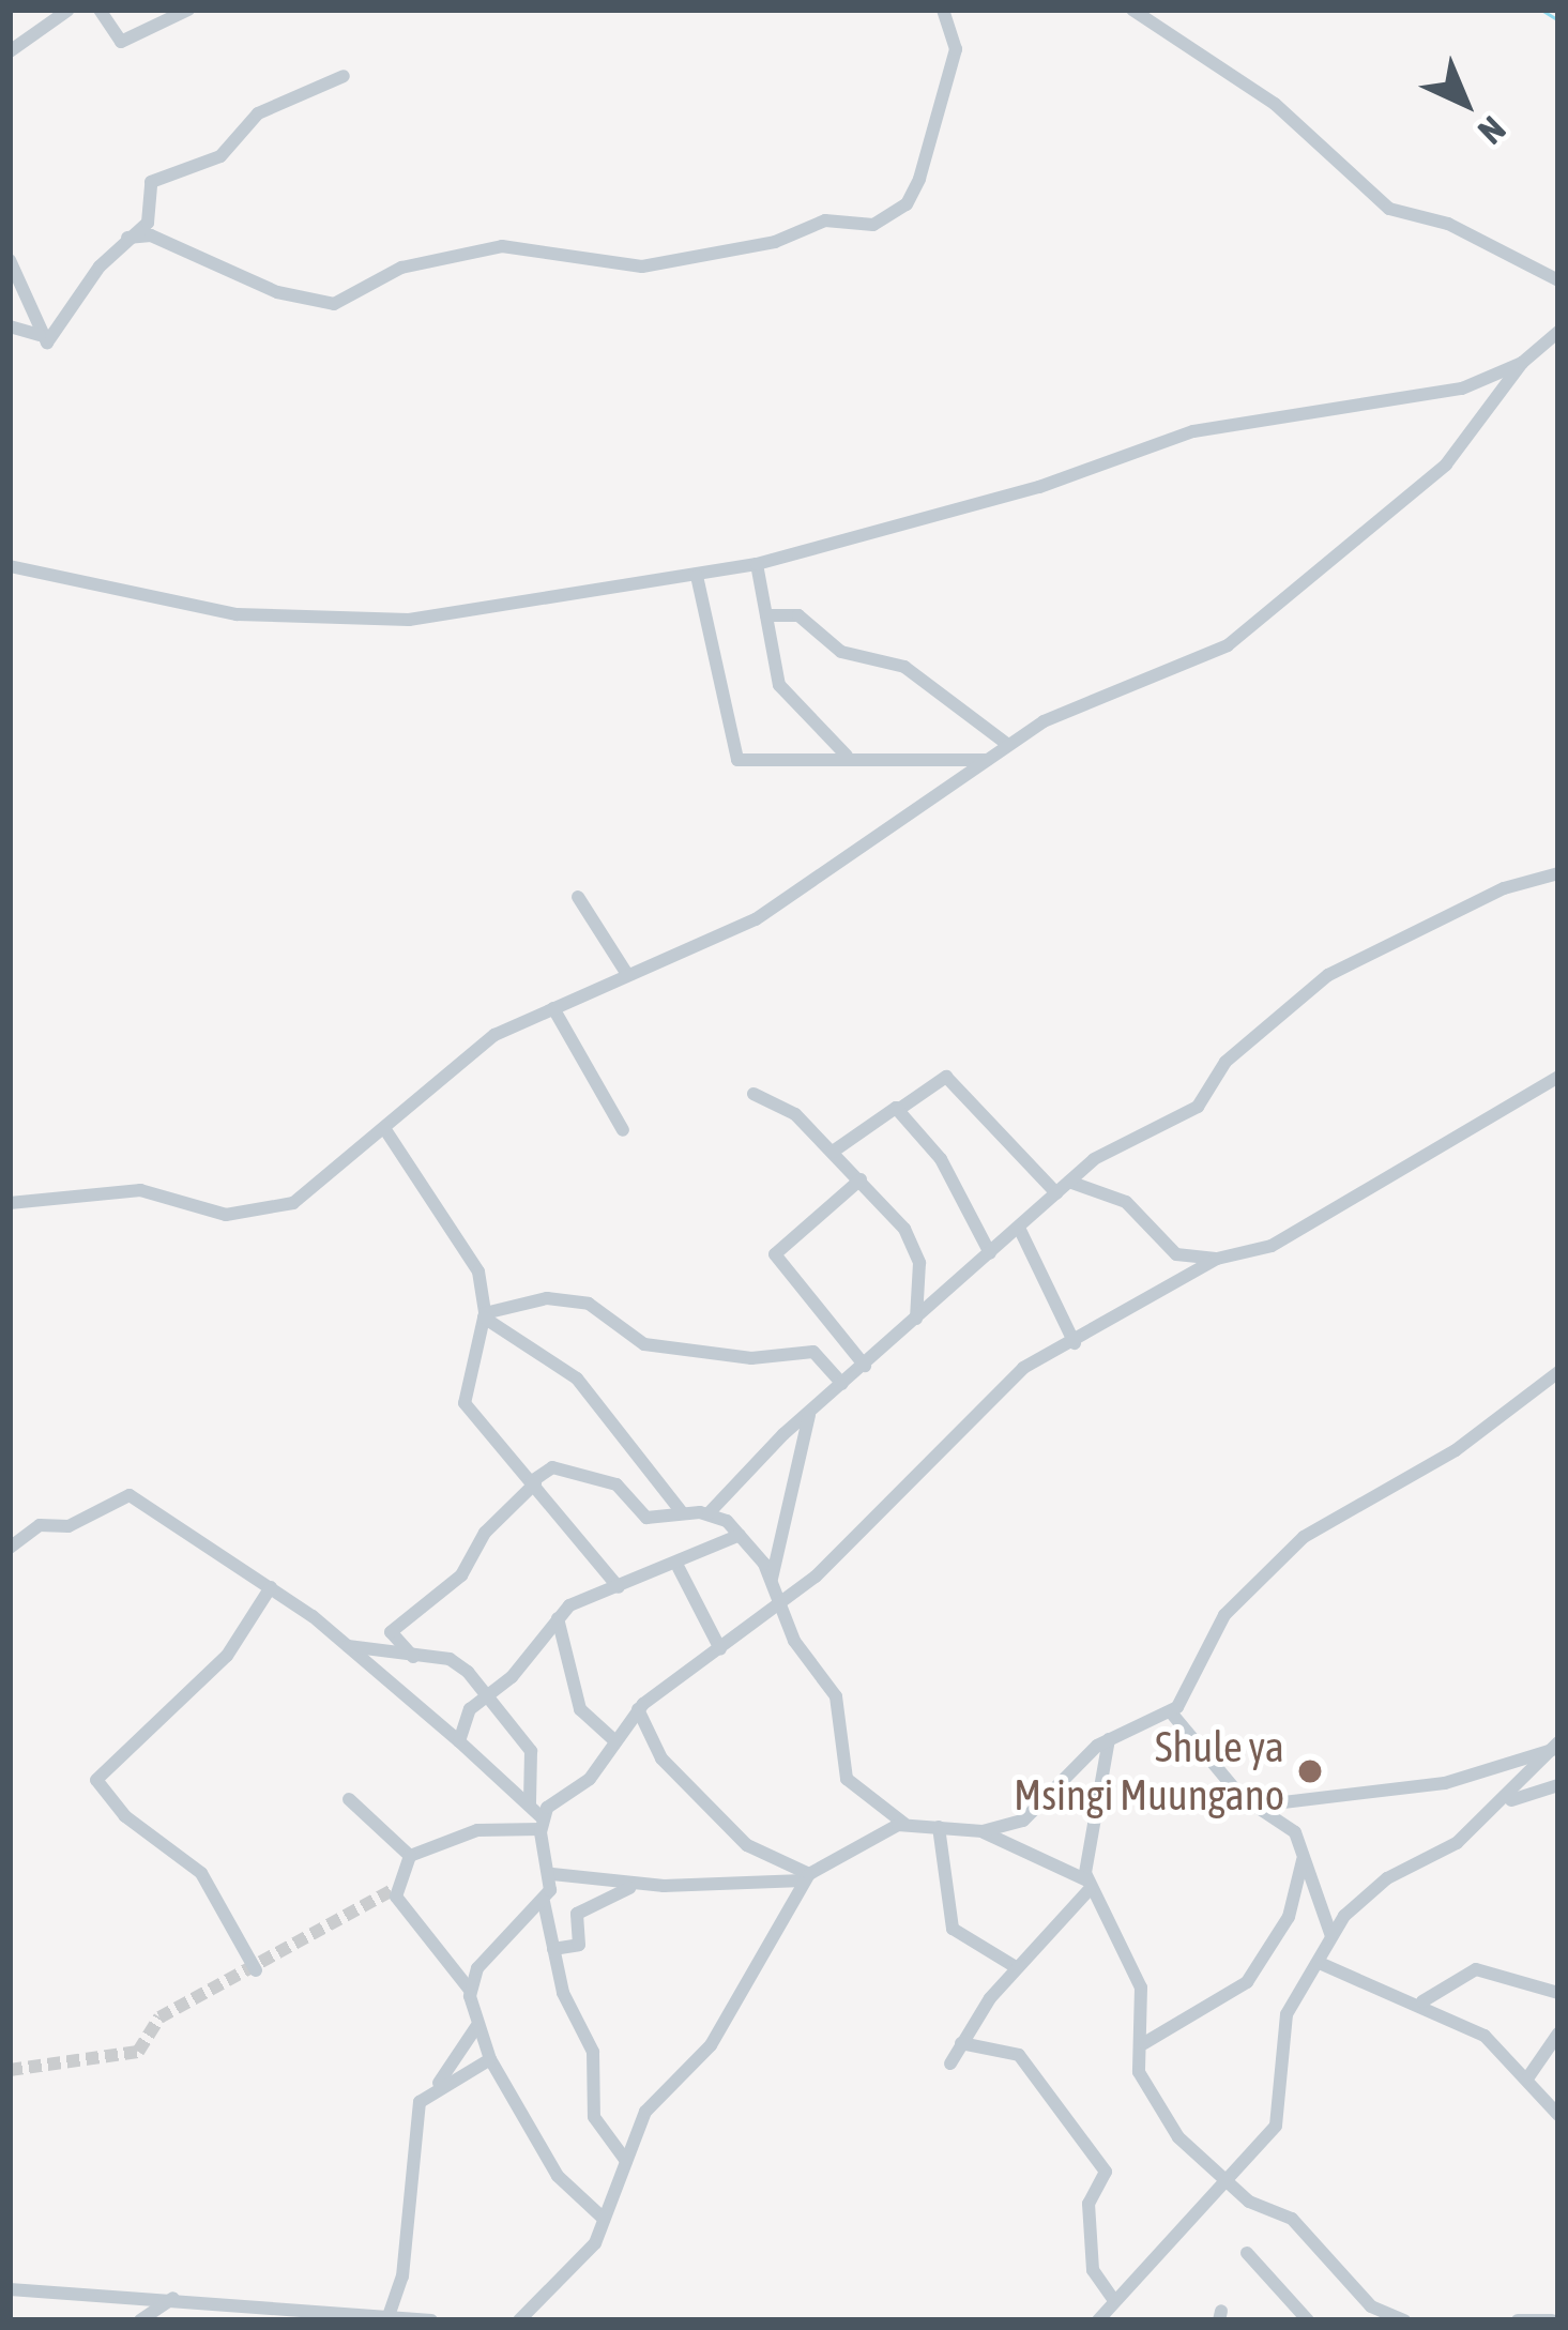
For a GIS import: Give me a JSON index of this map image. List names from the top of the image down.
{
  "places": ["Shule ya Msingi Muungano"],
  "north": "bottom right"
}
